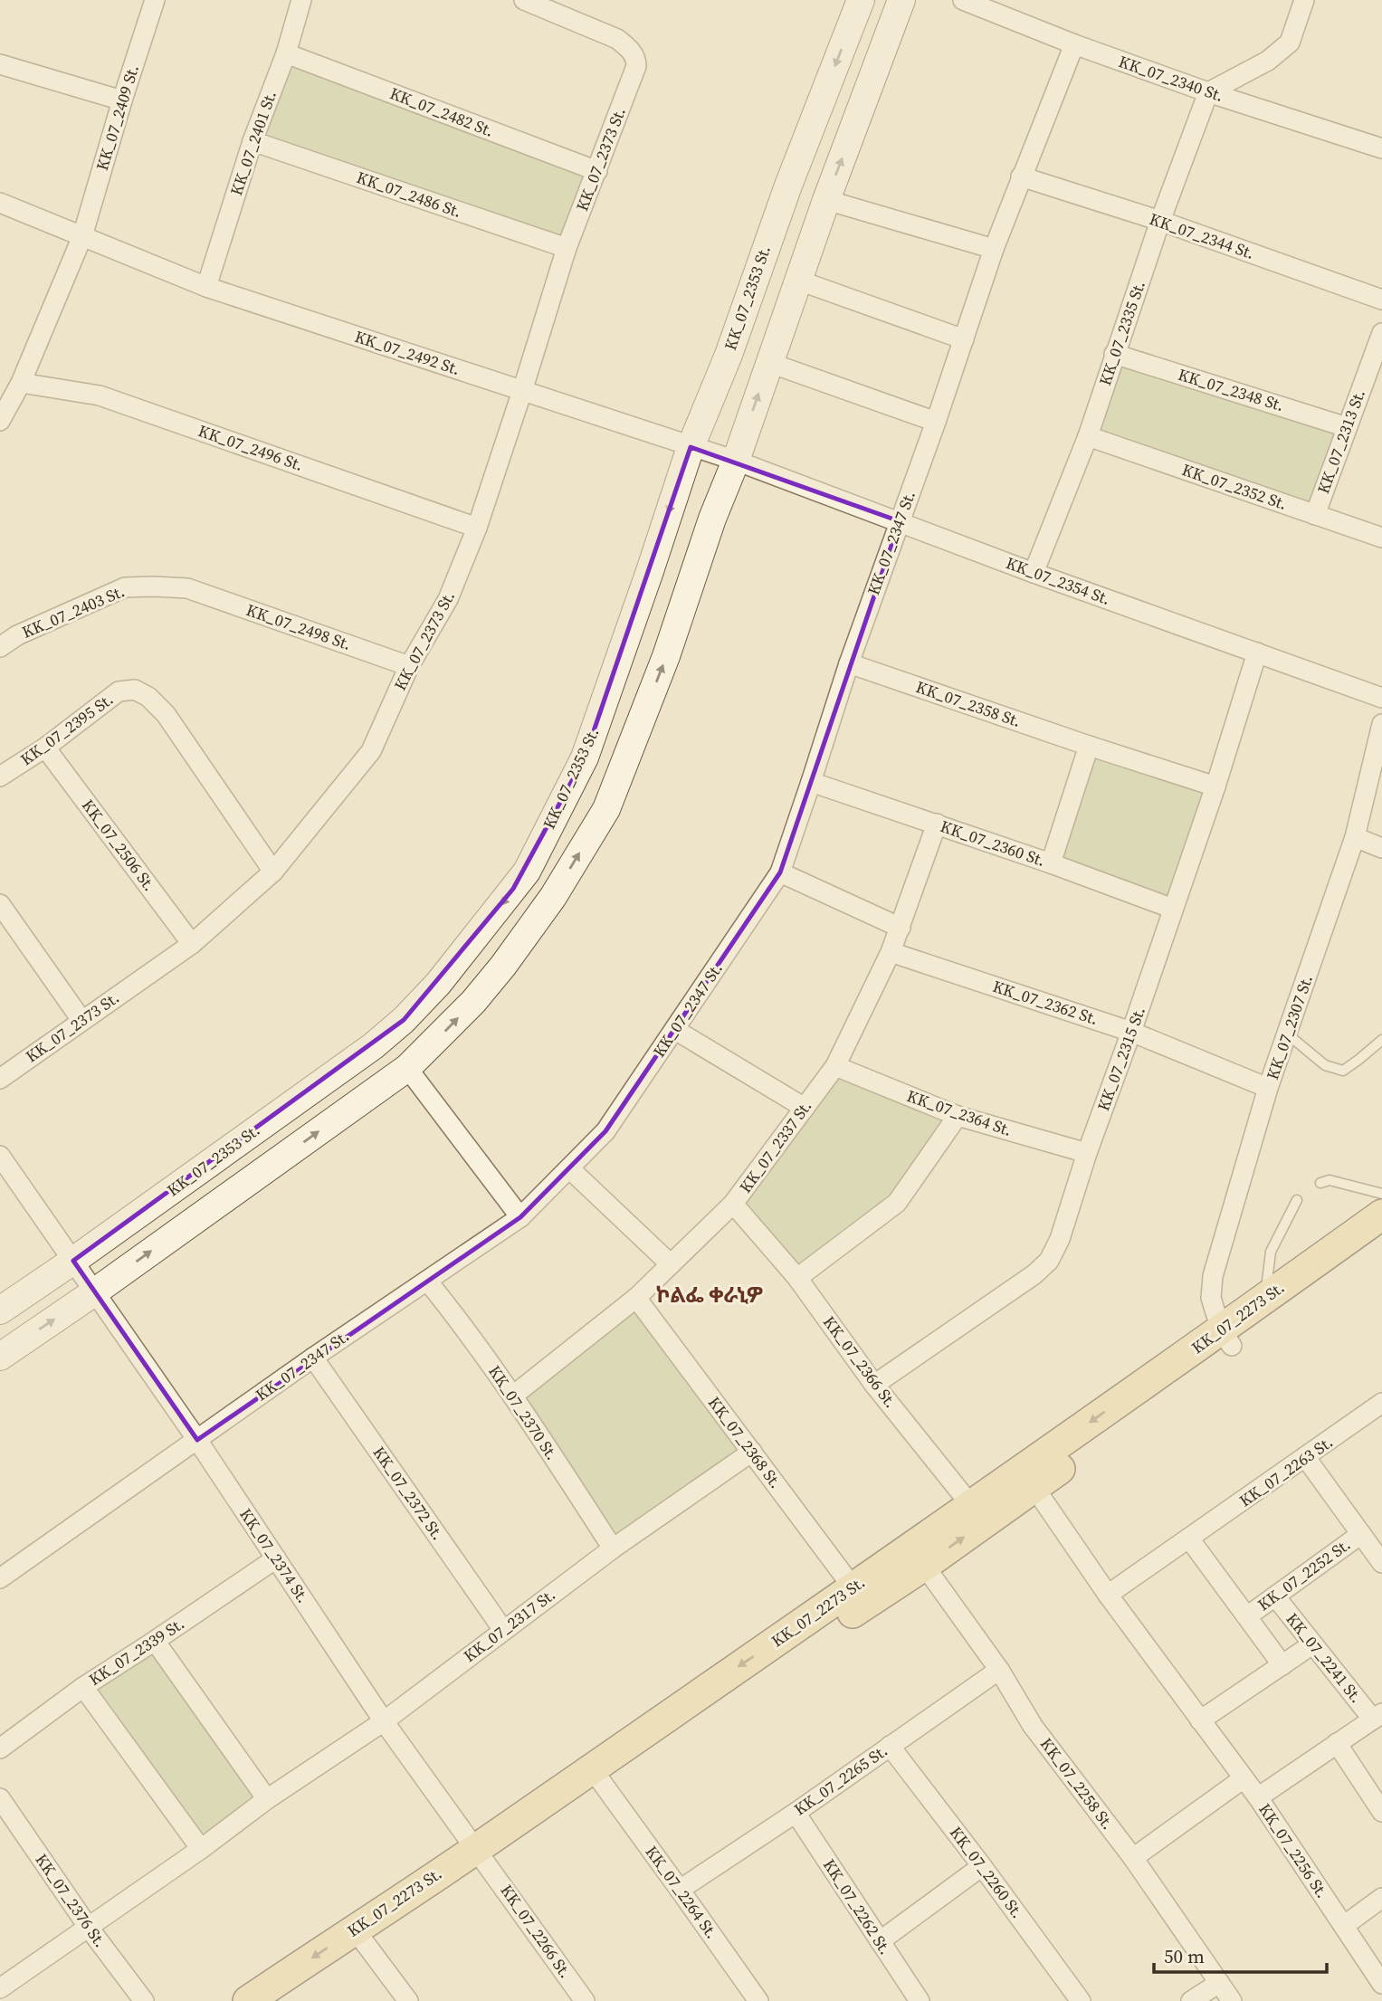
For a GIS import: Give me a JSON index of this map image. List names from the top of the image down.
{
  "streets": {
    "main road": ["KK_07_2273 St."],
    "street": [
      "KK_07_2340 St.",
      "KK_07_2482 St.",
      "KK_07_2409 St.",
      "KK_07_2401 St.",
      "KK_07_2373 St.",
      "KK_07_2486 St.",
      "KK_07_2344 St.",
      "KK_07_2353 St.",
      "KK_07_2335 St.",
      "KK_07_2492 St.",
      "KK_07_2348 St.",
      "KK_07_2313 St.",
      "KK_07_2496 St.",
      "KK_07_2352 St.",
      "KK_07_2347 St.",
      "KK_07_2354 St.",
      "KK_07_2403 St.",
      "KK_07_2498 St.",
      "KK_07_2358 St.",
      "KK_07_2395 St.",
      "KK_07_2360 St.",
      "KK_07_2506 St.",
      "KK_07_2362 St.",
      "KK_07_2307 St.",
      "KK_07_2315 St.",
      "KK_07_2364 St.",
      "KK_07_2337 St.",
      "KK_07_2366 St.",
      "KK_07_2370 St.",
      "KK_07_2368 St.",
      "KK_07_2263 St.",
      "KK_07_2372 St.",
      "KK_07_2374 St.",
      "KK_07_2252 St.",
      "KK_07_2317 St.",
      "KK_07_2339 St.",
      "KK_07_2241 St.",
      "KK_07_2265 St.",
      "KK_07_2258 St.",
      "KK_07_2256 St.",
      "KK_07_2260 St.",
      "KK_07_2264 St.",
      "KK_07_2376 St.",
      "KK_07_2262 St.",
      "KK_07_2266 St."
    ]
  },
  "crossings": [
    ["KK_07_2340 St.", "KK_07_2335 St."],
    ["KK_07_2340 St.", "KK_07_2347 St."],
    ["KK_07_2482 St.", "KK_07_2401 St."],
    ["KK_07_2482 St.", "KK_07_2373 St."],
    ["KK_07_2409 St.", "KK_07_2492 St."],
    ["KK_07_2409 St.", "KK_07_2496 St."],
    ["KK_07_2401 St.", "KK_07_2486 St."],
    ["KK_07_2401 St.", "KK_07_2492 St."],
    ["KK_07_2373 St.", "KK_07_2486 St."],
    ["KK_07_2373 St.", "KK_07_2492 St."],
    ["KK_07_2373 St.", "KK_07_2496 St."],
    ["KK_07_2373 St.", "KK_07_2498 St."],
    ["KK_07_2373 St.", "KK_07_2395 St."],
    ["KK_07_2373 St.", "KK_07_2506 St."],
    ["KK_07_2344 St.", "KK_07_2335 St."],
    ["KK_07_2344 St.", "KK_07_2347 St."],
    ["KK_07_2353 St.", "KK_07_2492 St."],
    ["KK_07_2353 St.", "KK_07_2374 St."],
    ["KK_07_2335 St.", "KK_07_2348 St."],
    ["KK_07_2335 St.", "KK_07_2352 St."],
    ["KK_07_2335 St.", "KK_07_2354 St."],
    ["KK_07_2492 St.", "KK_07_2354 St."],
    ["KK_07_2348 St.", "KK_07_2313 St."],
    ["KK_07_2313 St.", "KK_07_2352 St."],
    ["KK_07_2347 St.", "KK_07_2354 St."],
    ["KK_07_2347 St.", "KK_07_2358 St."],
    ["KK_07_2347 St.", "KK_07_2360 St."],
    ["KK_07_2347 St.", "KK_07_2370 St."],
    ["KK_07_2347 St.", "KK_07_2372 St."],
    ["KK_07_2347 St.", "KK_07_2374 St."],
    ["KK_07_2354 St.", "KK_07_2315 St."],
    ["KK_07_2403 St.", "KK_07_2498 St."],
    ["KK_07_2358 St.", "KK_07_2315 St."],
    ["KK_07_2395 St.", "KK_07_2506 St."],
    ["KK_07_2360 St.", "KK_07_2315 St."],
    ["KK_07_2360 St.", "KK_07_2337 St."],
    ["KK_07_2362 St.", "KK_07_2307 St."],
    ["KK_07_2362 St.", "KK_07_2315 St."],
    ["KK_07_2362 St.", "KK_07_2337 St."],
    ["KK_07_2307 St.", "KK_07_2273 St."],
    ["KK_07_2315 St.", "KK_07_2364 St."],
    ["KK_07_2315 St.", "KK_07_2366 St."],
    ["KK_07_2364 St.", "KK_07_2337 St."],
    ["KK_07_2337 St.", "KK_07_2366 St."],
    ["KK_07_2337 St.", "KK_07_2370 St."],
    ["KK_07_2337 St.", "KK_07_2368 St."],
    ["KK_07_2273 St.", "KK_07_2366 St."],
    ["KK_07_2273 St.", "KK_07_2368 St."],
    ["KK_07_2273 St.", "KK_07_2374 St."],
    ["KK_07_2273 St.", "KK_07_2258 St."],
    ["KK_07_2273 St.", "KK_07_2256 St."],
    ["KK_07_2273 St.", "KK_07_2264 St."],
    ["KK_07_2273 St.", "KK_07_2266 St."],
    ["KK_07_2370 St.", "KK_07_2317 St."],
    ["KK_07_2368 St.", "KK_07_2317 St."],
    ["KK_07_2263 St.", "KK_07_2252 St."],
    ["KK_07_2263 St.", "KK_07_2256 St."],
    ["KK_07_2372 St.", "KK_07_2317 St."],
    ["KK_07_2374 St.", "KK_07_2317 St."],
    ["KK_07_2374 St.", "KK_07_2339 St."],
    ["KK_07_2374 St.", "KK_07_2266 St."],
    ["KK_07_2252 St.", "KK_07_2241 St."],
    ["KK_07_2317 St.", "KK_07_2376 St."],
    ["KK_07_2241 St.", "KK_07_2256 St."],
    ["KK_07_2265 St.", "KK_07_2258 St."],
    ["KK_07_2265 St.", "KK_07_2260 St."],
    ["KK_07_2265 St.", "KK_07_2264 St."],
    ["KK_07_2265 St.", "KK_07_2262 St."]
  ],
  "districts": ["ኮልፌ ቀራኒዎ"],
  "scale_bar": "50 m"
}
